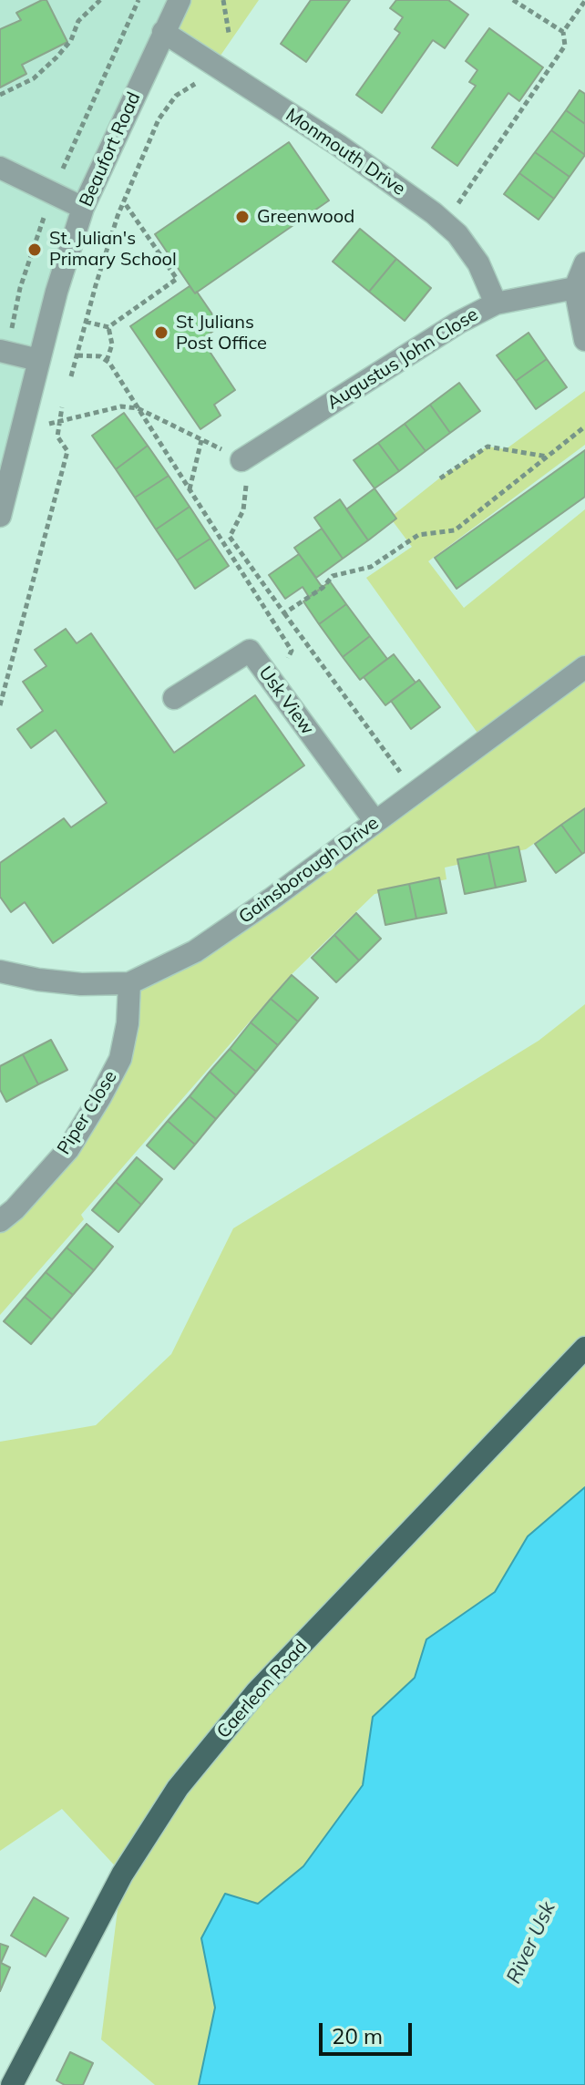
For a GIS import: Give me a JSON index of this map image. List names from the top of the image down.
{
  "streets": {
    "main road": ["Caerleon Road"],
    "street": [
      "Beaufort Road",
      "Monmouth Drive",
      "Augustus John Close",
      "Usk View",
      "Gainsborough Drive",
      "Piper Close"
    ]
  },
  "crossings": [
    ["Beaufort Road", "Monmouth Drive"],
    ["Monmouth Drive", "Augustus John Close"],
    ["Usk View", "Gainsborough Drive"],
    ["Gainsborough Drive", "Piper Close"]
  ],
  "water": ["River Usk"],
  "places": ["Greenwood", "St. Julian's Primary School", "St Julians Post Office"],
  "scale_bar": "20 m"
}
